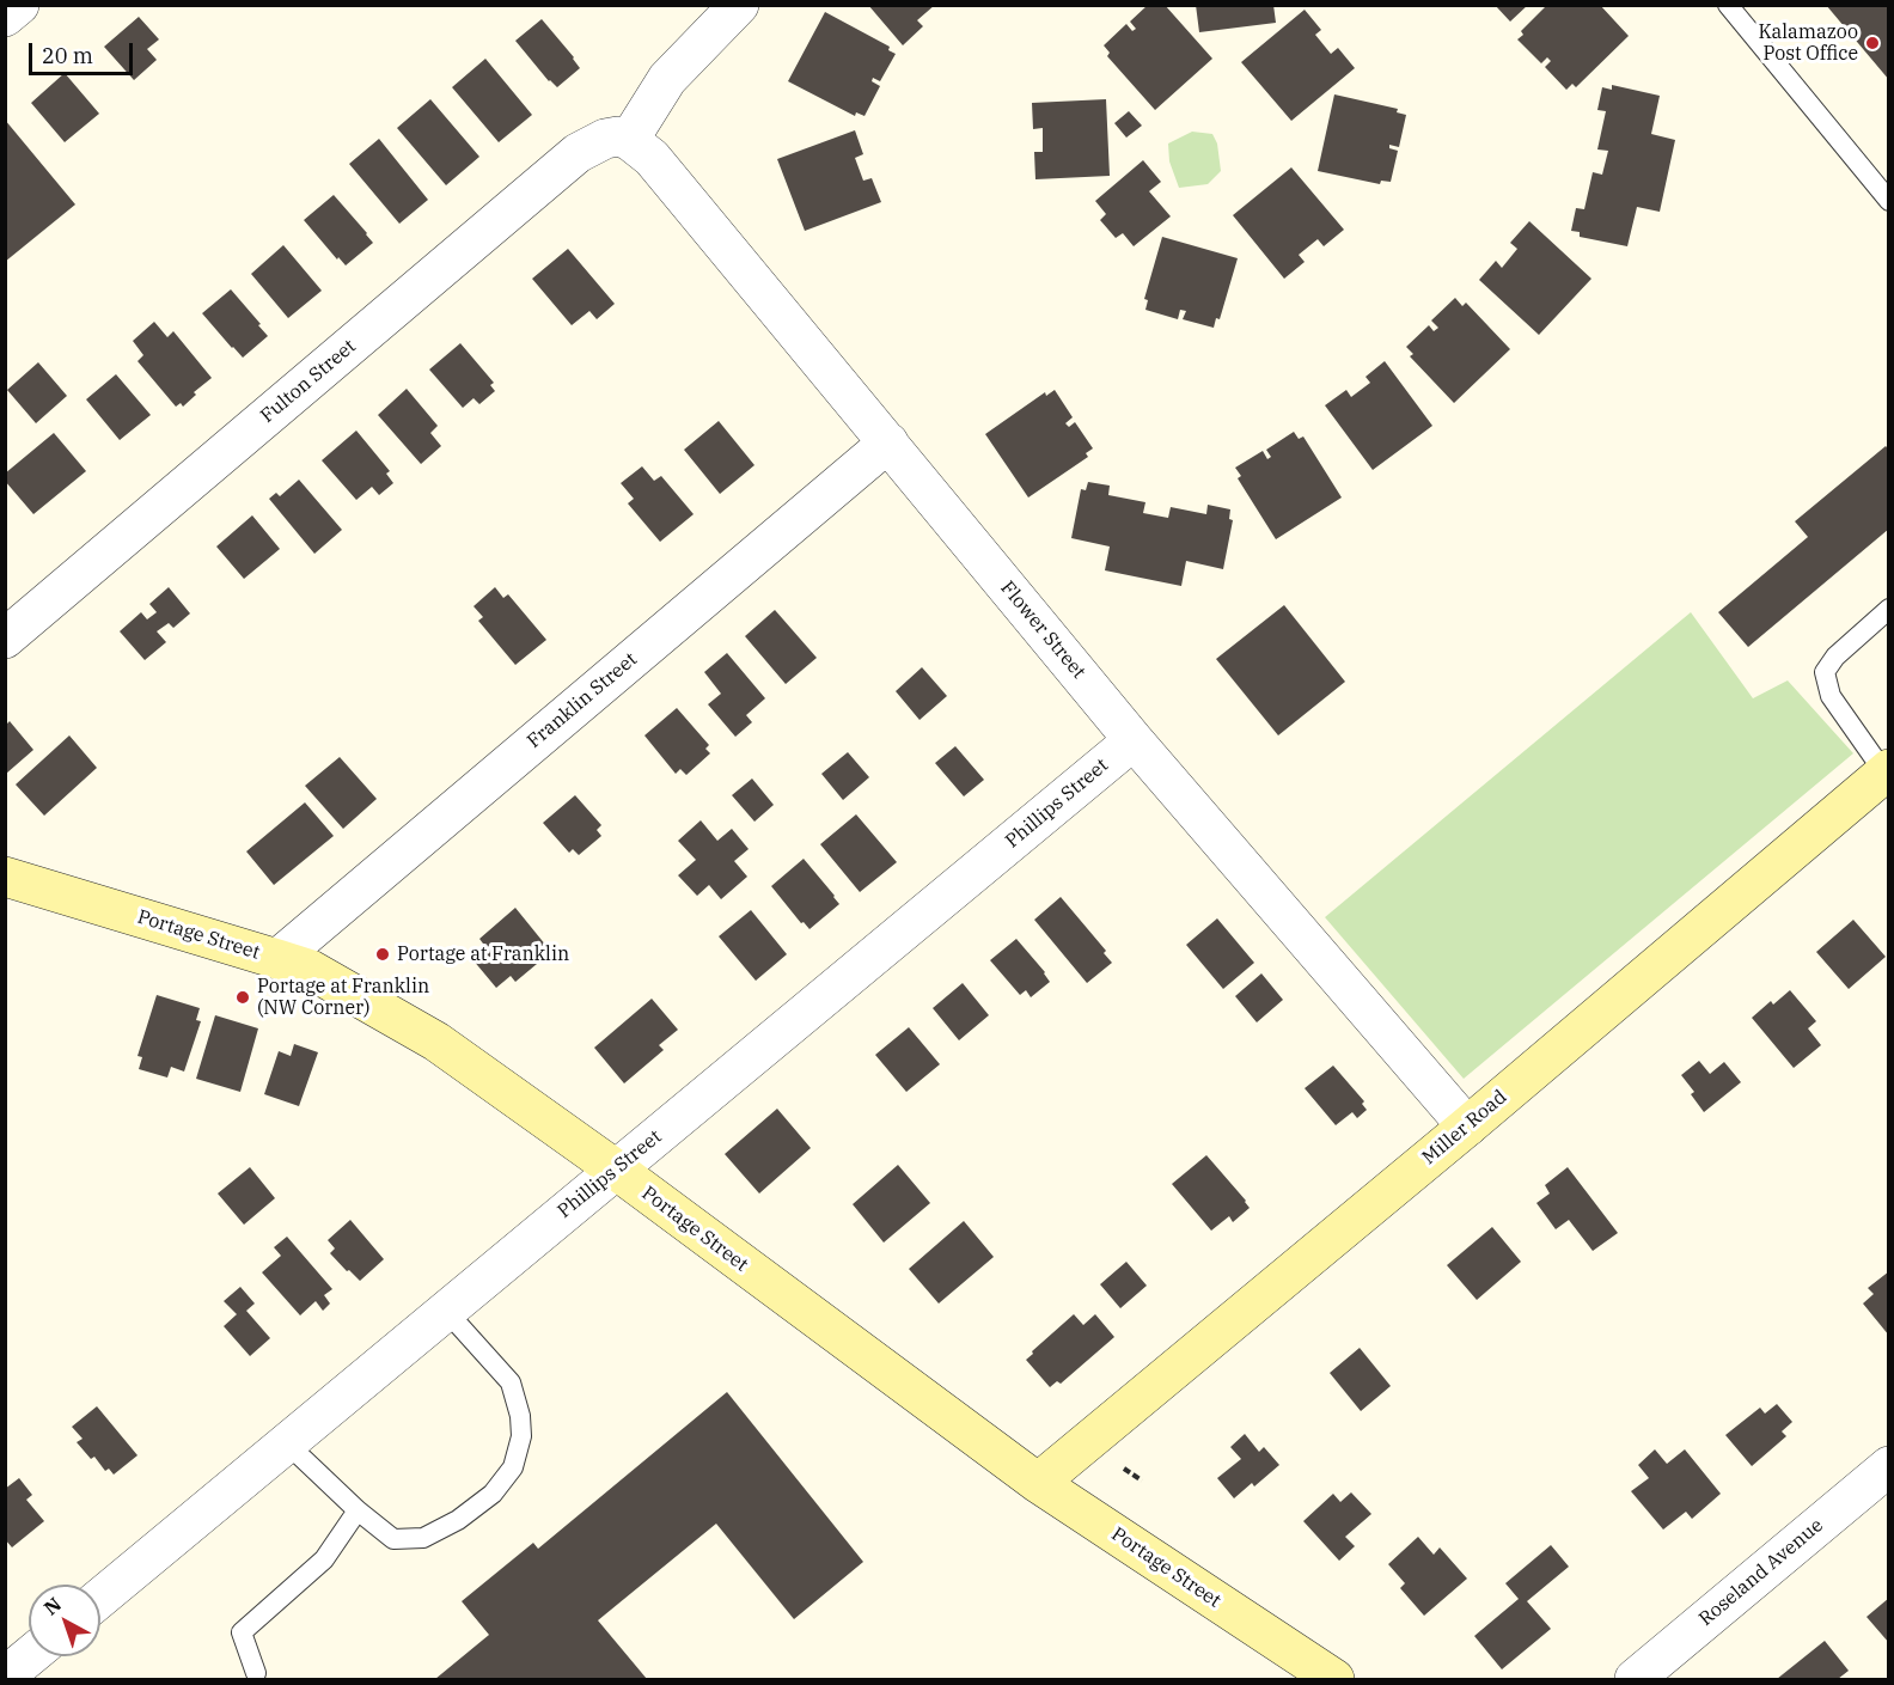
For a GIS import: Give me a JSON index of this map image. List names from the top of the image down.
{
  "streets": {
    "main road": ["Portage Street", "Miller Road"],
    "street": [
      "Fulton Street",
      "Flower Street",
      "Franklin Street",
      "Phillips Street",
      "Roseland Avenue"
    ]
  },
  "crossings": [
    ["Fulton Street", "Flower Street"],
    ["Flower Street", "Franklin Street"],
    ["Flower Street", "Phillips Street"],
    ["Flower Street", "Miller Road"],
    ["Franklin Street", "Portage Street"],
    ["Phillips Street", "Portage Street"],
    ["Portage Street", "Miller Road"]
  ],
  "places": ["Kalamazoo Post Office", "Portage at Franklin", "Portage at Franklin (NW Corner)"],
  "scale_bar": "20 m",
  "north": "top left"
}
